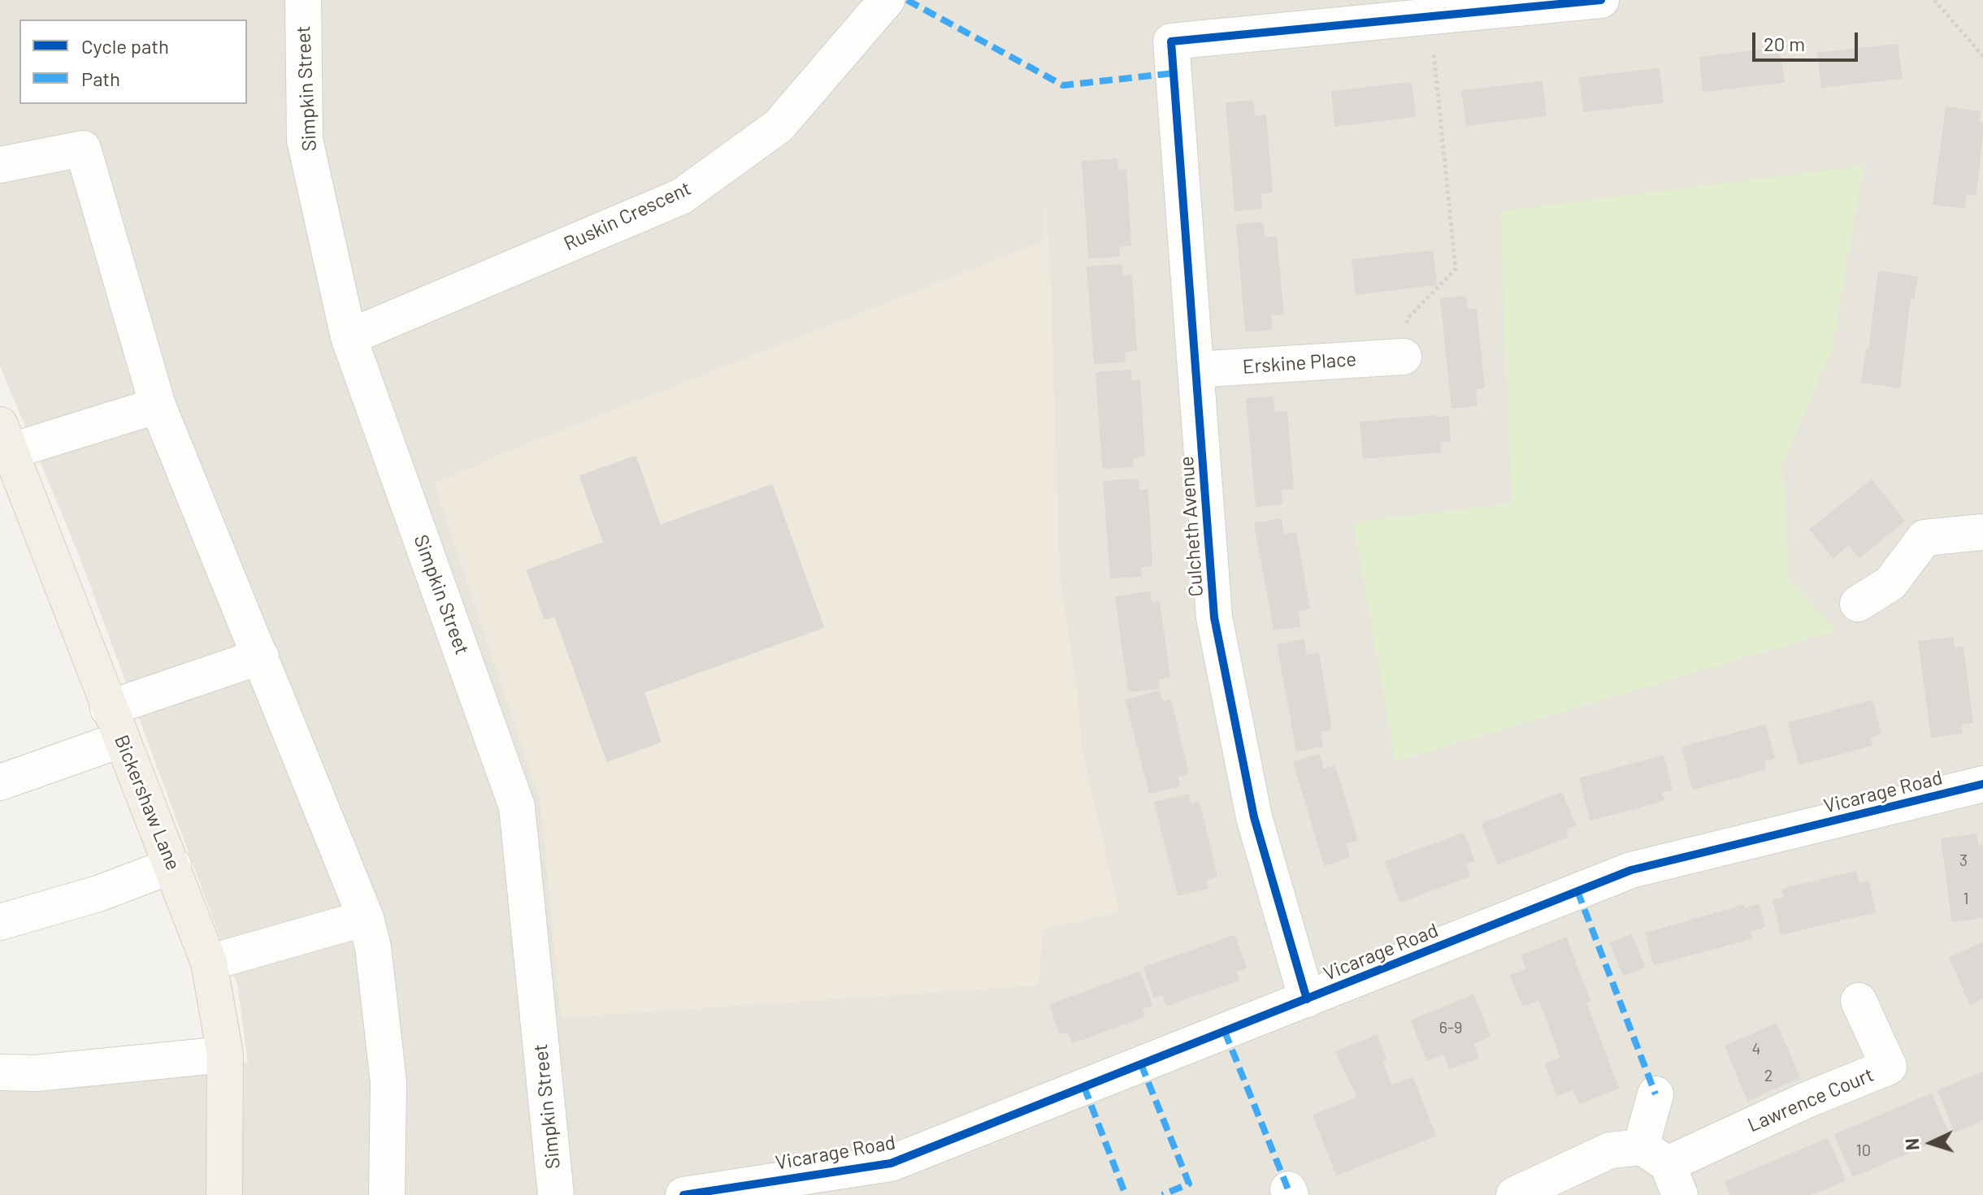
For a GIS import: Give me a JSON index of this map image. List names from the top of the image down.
{
  "streets": {
    "main road": ["Bickershaw Lane"],
    "street": [
      "Simpkin Street",
      "Ruskin Crescent",
      "Erskine Place",
      "Culcheth Avenue",
      "Vicarage Road",
      "Lawrence Court"
    ]
  },
  "crossings": [
    ["Simpkin Street", "Ruskin Crescent"],
    ["Erskine Place", "Culcheth Avenue"],
    ["Culcheth Avenue", "Vicarage Road"]
  ],
  "house_numbers": [
    "3",
    "1",
    "6-9",
    "4",
    "2",
    "10"
  ],
  "legend": ["Cycle path", "Path"],
  "scale_bar": "20 m",
  "north": "left"
}
